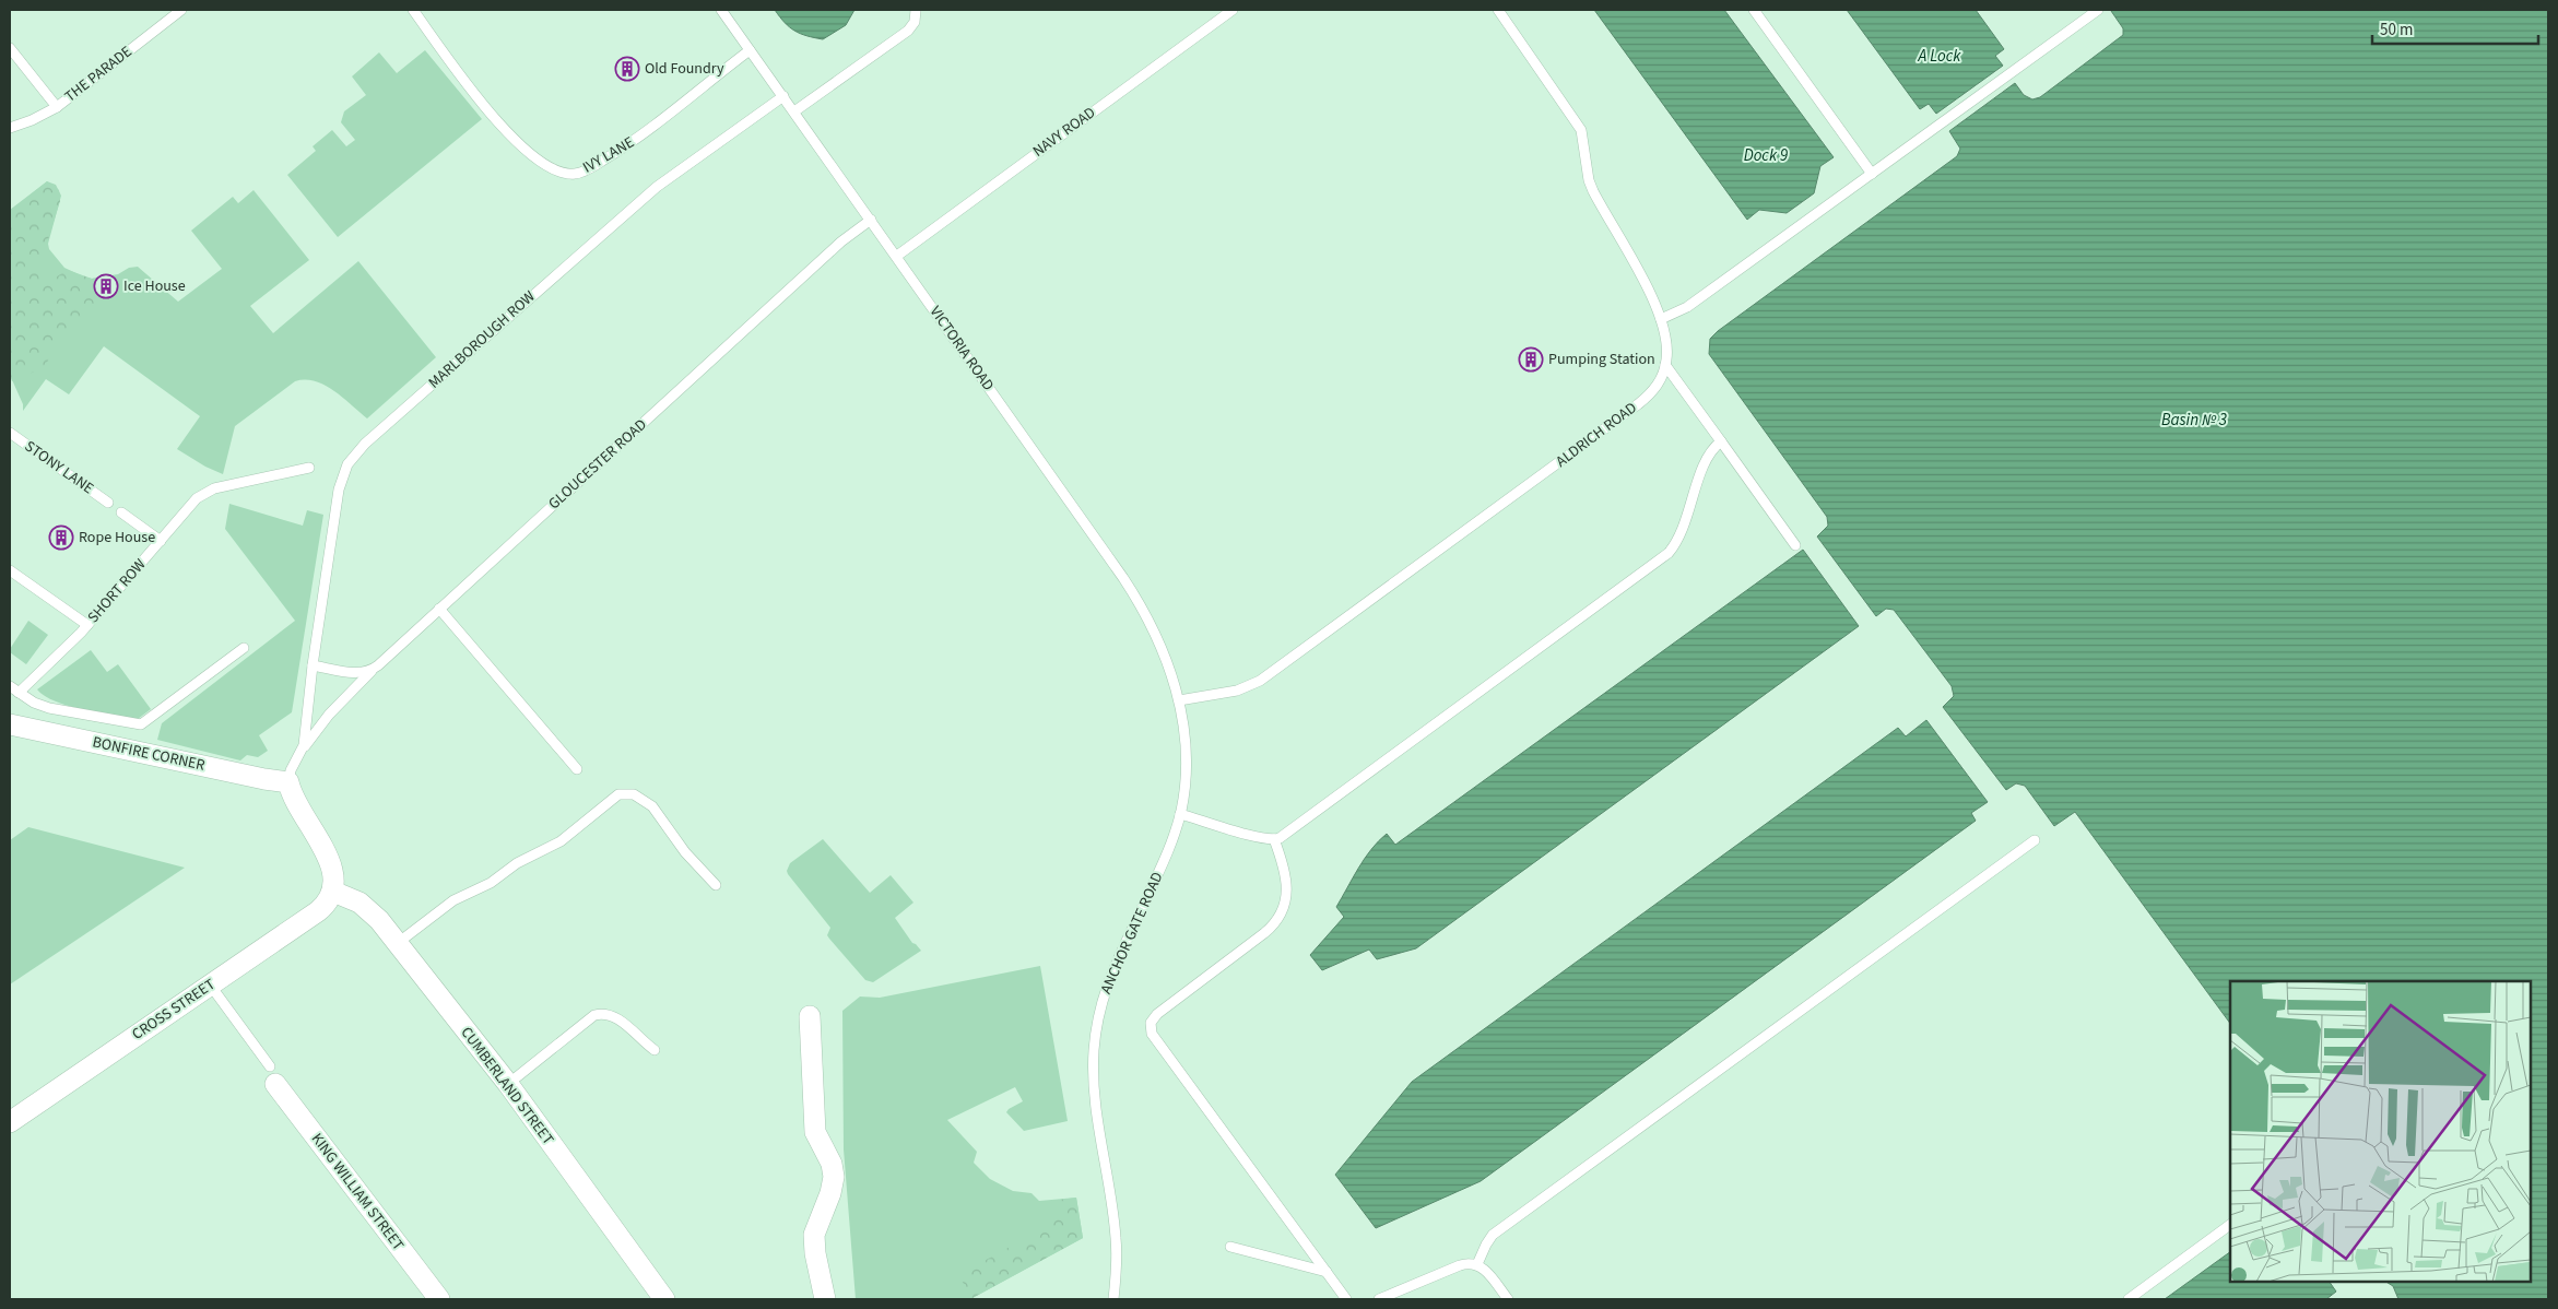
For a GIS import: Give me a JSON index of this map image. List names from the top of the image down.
{
  "streets": {
    "street": [
      "BONFIRE CORNER",
      "CROSS STREET",
      "CUMBERLAND STREET",
      "KING WILLIAM STREET"
    ],
    "lane": [
      "THE PARADE",
      "NAVY ROAD",
      "IVY LANE",
      "MARLBOROUGH ROW",
      "VICTORIA ROAD",
      "ALDRICH ROAD",
      "GLOUCESTER ROAD",
      "STONY LANE",
      "SHORT ROW",
      "ANCHOR GATE ROAD"
    ]
  },
  "crossings": [
    ["NAVY ROAD", "VICTORIA ROAD"],
    ["IVY LANE", "VICTORIA ROAD"],
    ["MARLBOROUGH ROW", "VICTORIA ROAD"],
    ["MARLBOROUGH ROW", "GLOUCESTER ROAD"],
    ["VICTORIA ROAD", "ALDRICH ROAD"],
    ["VICTORIA ROAD", "GLOUCESTER ROAD"],
    ["VICTORIA ROAD", "ANCHOR GATE ROAD"],
    ["ALDRICH ROAD", "ANCHOR GATE ROAD"],
    ["CROSS STREET", "CUMBERLAND STREET"]
  ],
  "water": ["A Lock", "Dock 9", "Basin № 3"],
  "places": {
    "building": [
      "Old Foundry",
      "Ice House",
      "Pumping Station",
      "Rope House"
    ]
  },
  "scale_bar": "50 m"
}
